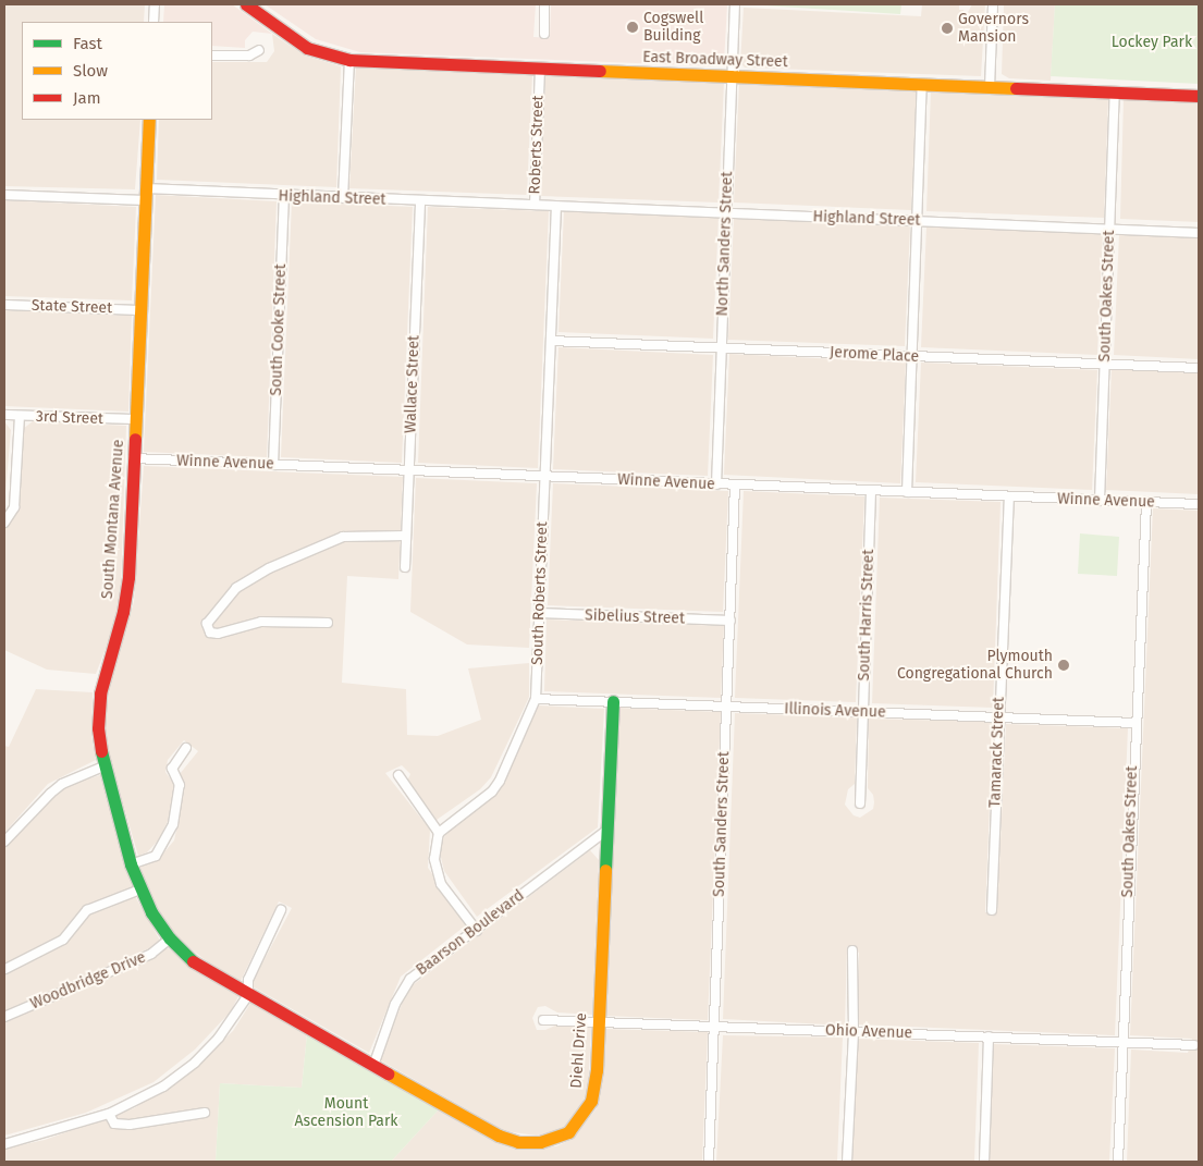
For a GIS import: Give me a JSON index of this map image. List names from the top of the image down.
{
  "streets": {
    "street": [
      "East Broadway Street",
      "Roberts Street",
      "Highland Street",
      "North Sanders Street",
      "South Oakes Street",
      "State Street",
      "South Cooke Street",
      "Jerome Place",
      "Wallace Street",
      "3rd Street",
      "Winne Avenue",
      "South Montana Avenue",
      "South Roberts Street",
      "South Harris Street",
      "Sibelius Street",
      "Illinois Avenue",
      "Tamarack Street",
      "South Sanders Street",
      "Baarson Boulevard",
      "Woodbridge Drive",
      "Ohio Avenue",
      "Diehl Drive"
    ]
  },
  "crossings": [
    ["East Broadway Street", "Roberts Street"],
    ["East Broadway Street", "North Sanders Street"],
    ["East Broadway Street", "South Oakes Street"],
    ["Roberts Street", "Highland Street"],
    ["Highland Street", "North Sanders Street"],
    ["Highland Street", "South Oakes Street"],
    ["Highland Street", "South Cooke Street"],
    ["Highland Street", "Wallace Street"],
    ["Highland Street", "South Montana Avenue"],
    ["Highland Street", "South Roberts Street"],
    ["North Sanders Street", "Jerome Place"],
    ["North Sanders Street", "Winne Avenue"],
    ["South Oakes Street", "Jerome Place"],
    ["South Oakes Street", "Winne Avenue"],
    ["South Oakes Street", "Illinois Avenue"],
    ["South Oakes Street", "Ohio Avenue"],
    ["State Street", "South Montana Avenue"],
    ["South Cooke Street", "Winne Avenue"],
    ["Jerome Place", "South Roberts Street"],
    ["Wallace Street", "Winne Avenue"],
    ["3rd Street", "South Montana Avenue"],
    ["Winne Avenue", "South Montana Avenue"],
    ["Winne Avenue", "South Roberts Street"],
    ["Winne Avenue", "South Harris Street"],
    ["Winne Avenue", "Tamarack Street"],
    ["Winne Avenue", "South Sanders Street"],
    ["South Montana Avenue", "Woodbridge Drive"],
    ["South Montana Avenue", "Diehl Drive"],
    ["South Roberts Street", "Sibelius Street"],
    ["South Roberts Street", "Illinois Avenue"],
    ["South Harris Street", "Illinois Avenue"],
    ["Sibelius Street", "South Sanders Street"],
    ["Illinois Avenue", "Tamarack Street"],
    ["Illinois Avenue", "South Sanders Street"],
    ["Illinois Avenue", "Diehl Drive"],
    ["South Sanders Street", "Ohio Avenue"],
    ["Baarson Boulevard", "Diehl Drive"],
    ["Ohio Avenue", "Diehl Drive"]
  ],
  "parks": ["Lockey Park", "Mount Ascension Park"],
  "places": ["Cogswell Building", "Governors Mansion", "Plymouth Congregational Church"],
  "legend": ["Fast", "Slow", "Jam"]
}
